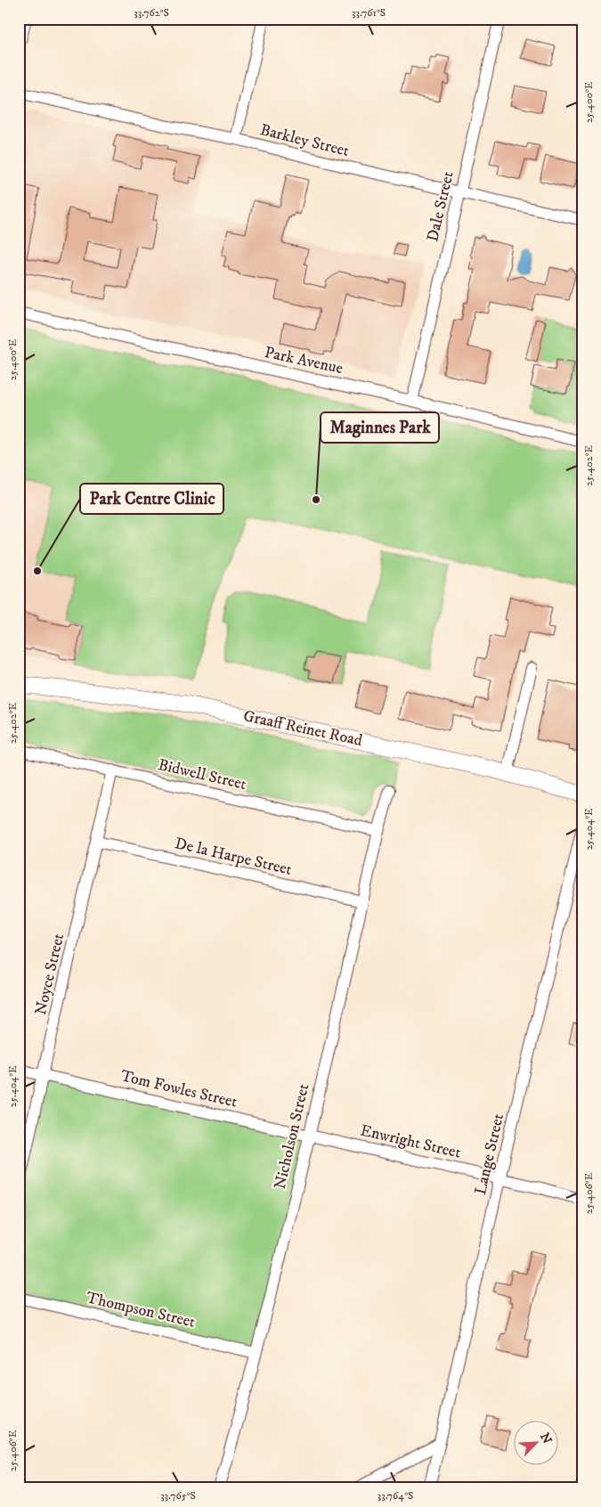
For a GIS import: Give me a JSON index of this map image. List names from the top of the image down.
{
  "streets": {
    "main road": ["Graaff Reinet Road"],
    "street": [
      "Barkley Street",
      "Dale Street",
      "Park Avenue",
      "Bidwell Street",
      "De la Harpe Street",
      "Noyce Street",
      "Tom Fowles Street",
      "Nicholson Street",
      "Enwright Street",
      "Lange Street",
      "Thompson Street"
    ]
  },
  "crossings": [
    ["Barkley Street", "Dale Street"],
    ["Dale Street", "Park Avenue"],
    ["Bidwell Street", "Noyce Street"],
    ["Bidwell Street", "Nicholson Street"],
    ["De la Harpe Street", "Noyce Street"],
    ["De la Harpe Street", "Nicholson Street"],
    ["Noyce Street", "Tom Fowles Street"],
    ["Tom Fowles Street", "Nicholson Street"],
    ["Tom Fowles Street", "Enwright Street"],
    ["Nicholson Street", "Enwright Street"],
    ["Nicholson Street", "Thompson Street"],
    ["Enwright Street", "Lange Street"]
  ],
  "places": ["Maginnes Park", "Park Centre Clinic"],
  "north": "top right",
  "coordinates": [
    "33.762°S",
    "33.761°S",
    "25.400°E",
    "25.402°E",
    "25.404°E",
    "25.406°E",
    "33.765°S",
    "33.764°S"
  ]
}
